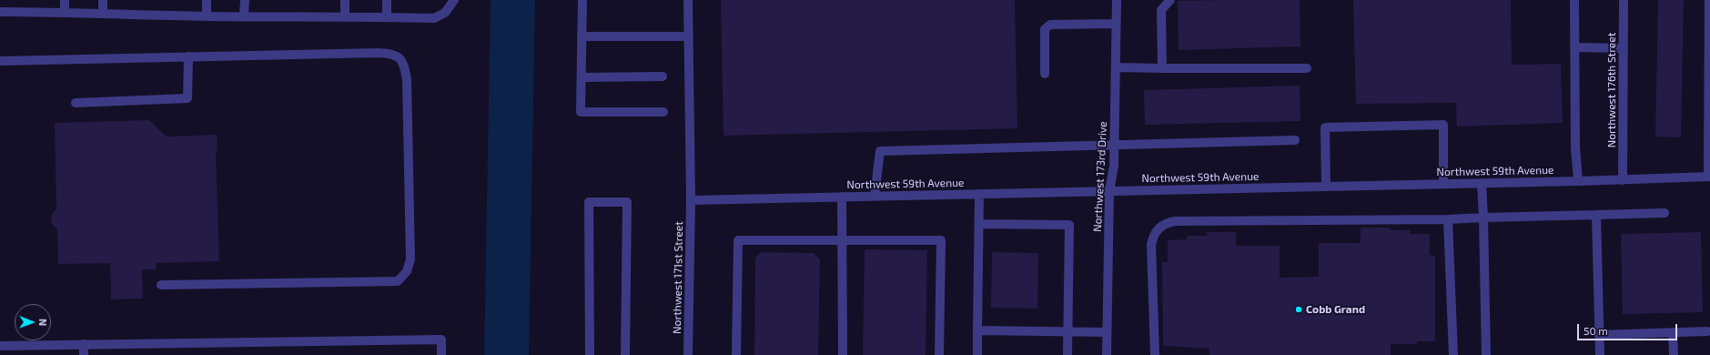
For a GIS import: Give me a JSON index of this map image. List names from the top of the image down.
{
  "streets": {
    "street": [
      "Northwest 176th Street",
      "Northwest 59th Avenue",
      "Northwest 173rd Drive",
      "Northwest 171st Street"
    ]
  },
  "crossings": [
    ["Northwest 176th Street", "Northwest 59th Avenue"],
    ["Northwest 59th Avenue", "Northwest 173rd Drive"],
    ["Northwest 59th Avenue", "Northwest 171st Street"]
  ],
  "places": ["Cobb Grand"],
  "scale_bar": "50 m",
  "north": "right"
}
